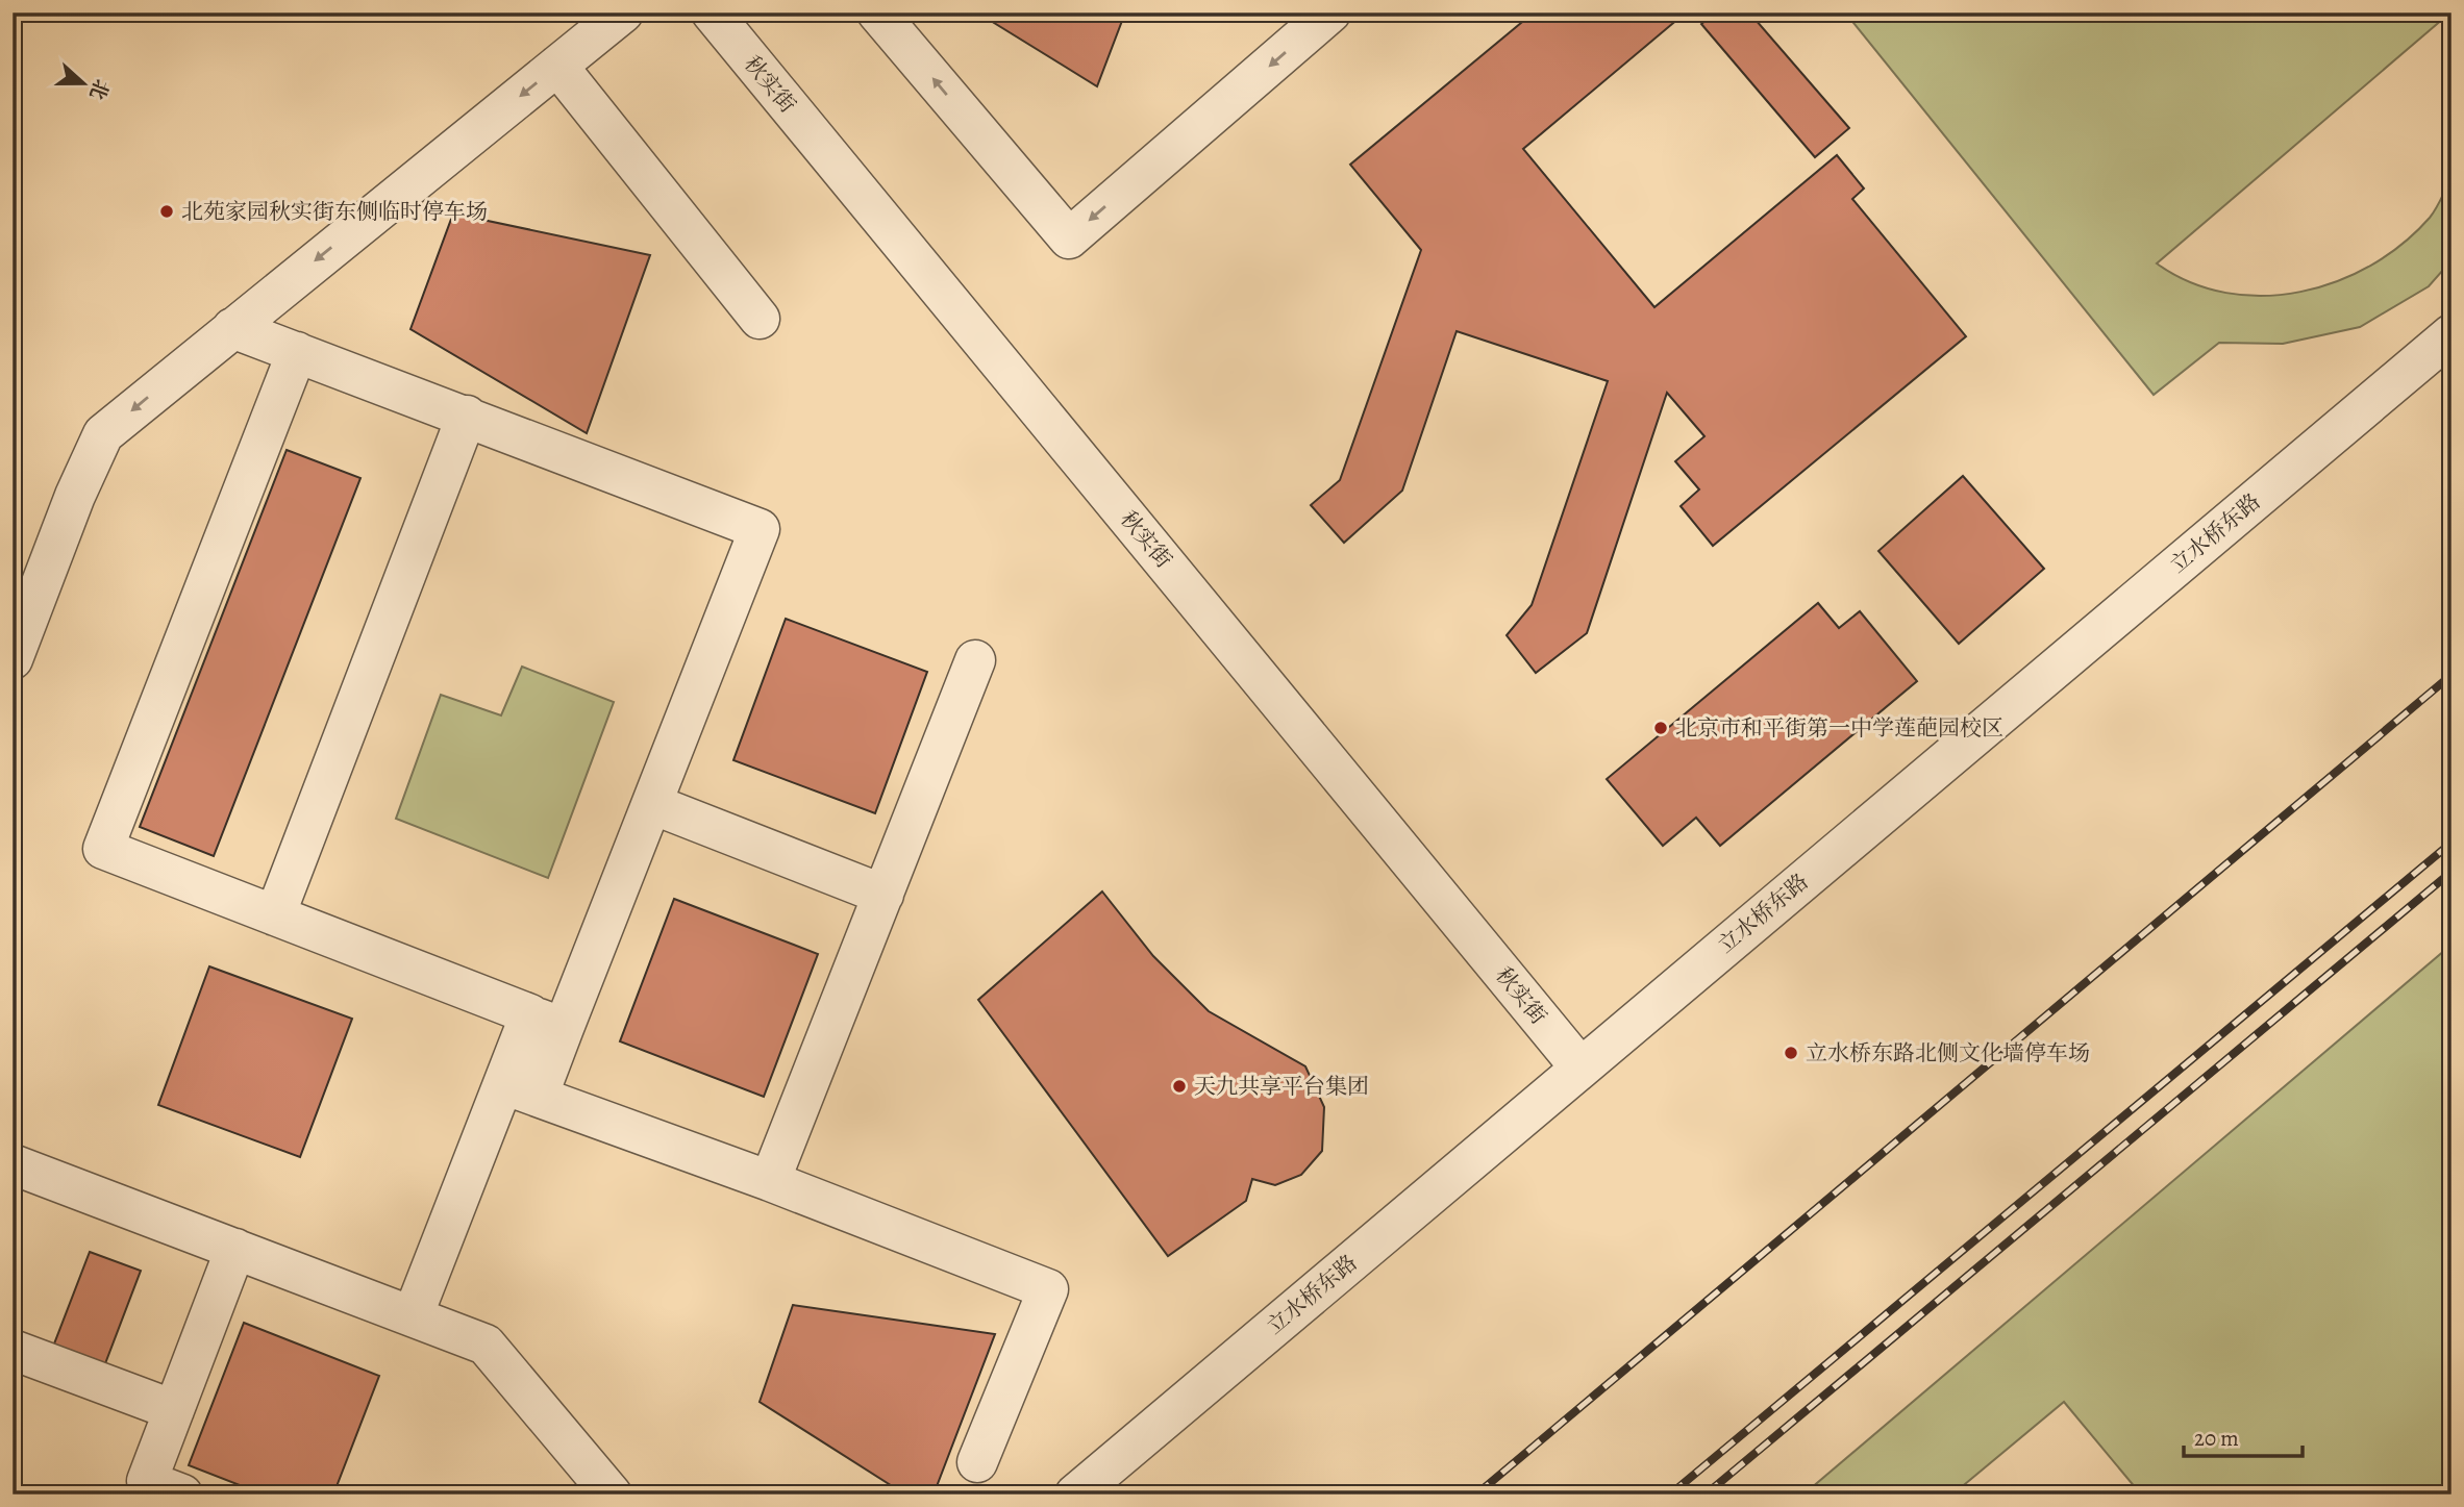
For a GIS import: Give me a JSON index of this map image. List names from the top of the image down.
{
  "streets": {
    "street": ["秋实街", "立水桥东路"]
  },
  "crossings": [
    ["秋实街", "立水桥东路"]
  ],
  "places": [
    "北苑家园秋实街东侧临时停车场",
    "北京市和平街第一中学莲葩园校区",
    "立水桥东路北侧文化墙停车场",
    "天九共享平台集团"
  ],
  "scale_bar": "20 m",
  "north": "right"
}
